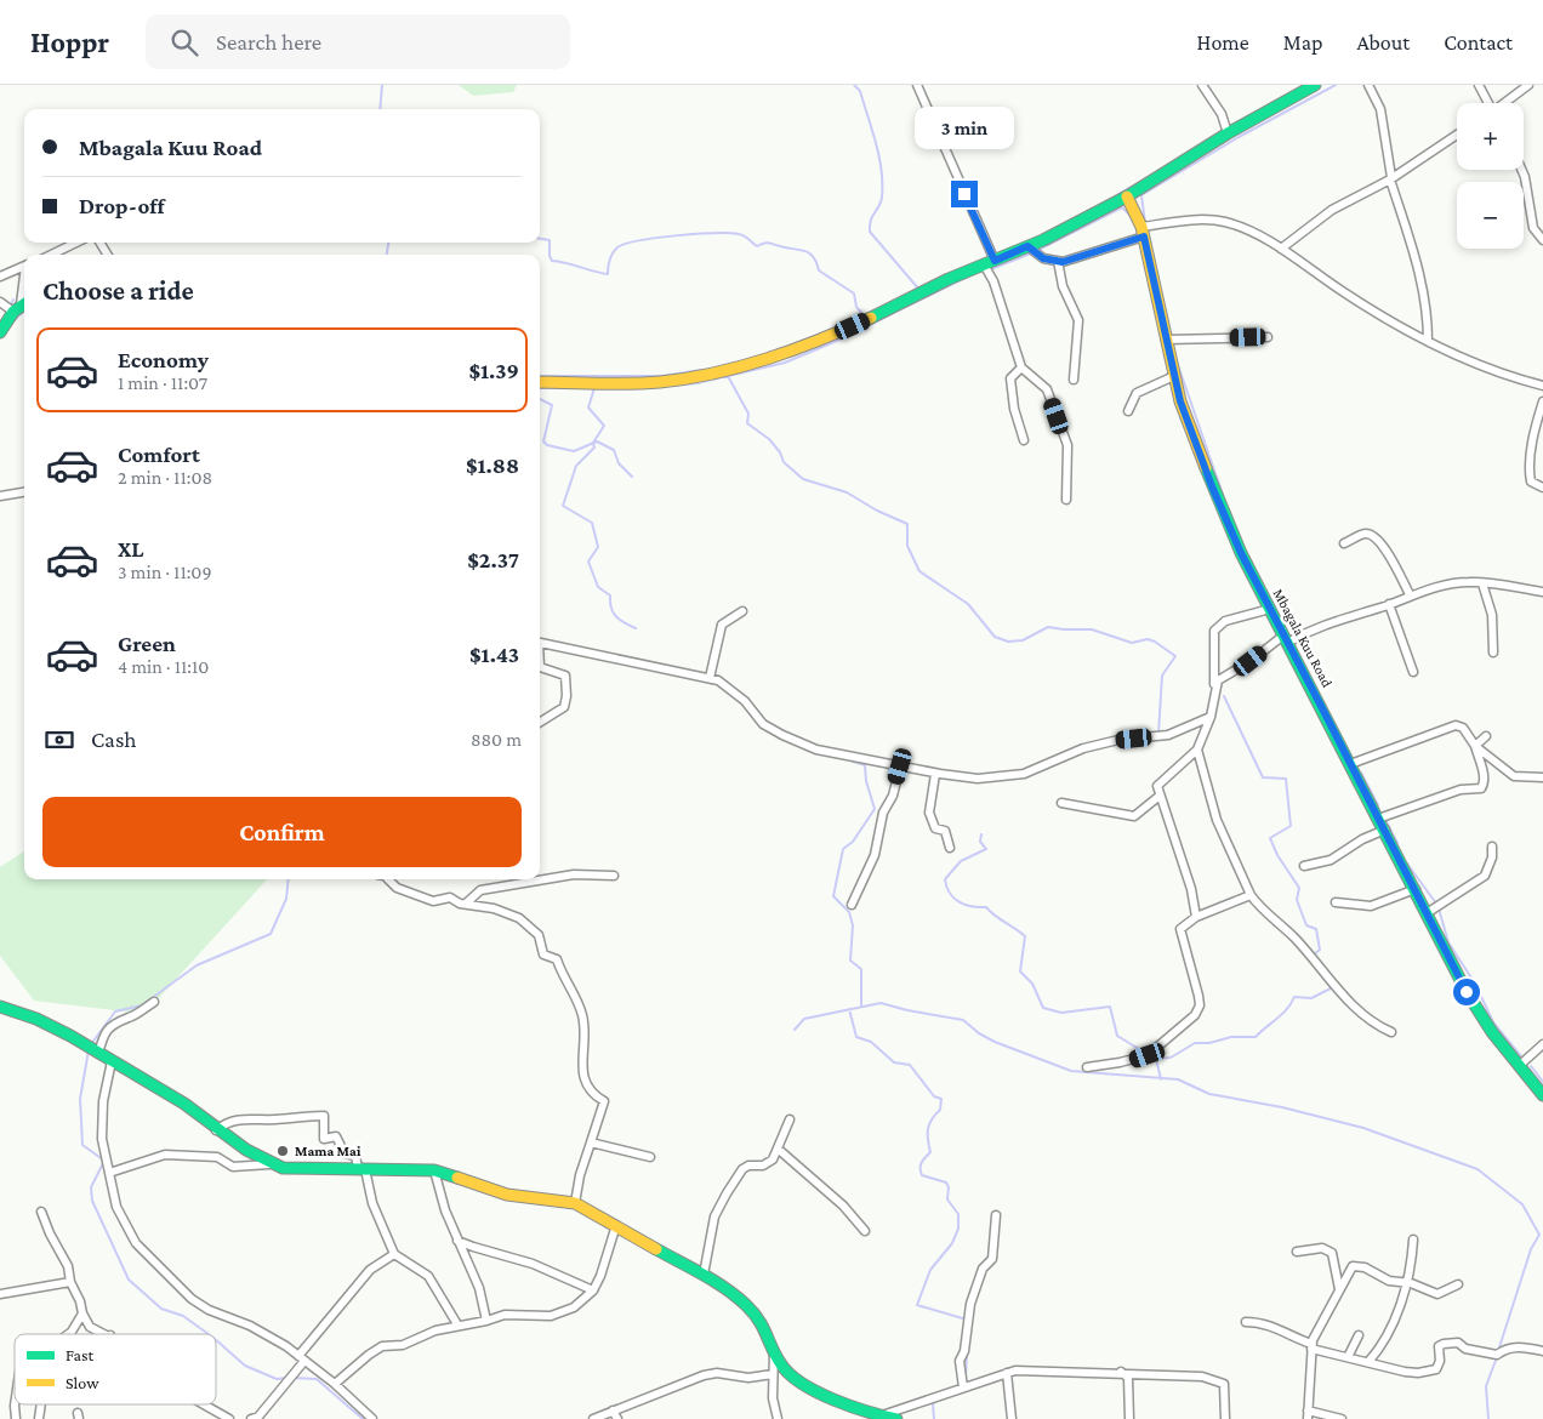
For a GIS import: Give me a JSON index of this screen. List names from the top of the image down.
{
  "streets": {
    "street": ["Mbagala Kuu Road"]
  },
  "places": ["Mama Mai"],
  "legend": ["Fast", "Slow"],
  "page": {
    "header": "Hoppr",
    "search": "Search here",
    "nav": [
      "Home",
      "Map",
      "About",
      "Contact"
    ],
    "map_buttons": ["+", "−"],
    "bubble": "3 min",
    "banner": ["Mbagala Kuu Road", "Drop-off"],
    "heading": "Choose a ride",
    "list": [
      {
        "name": "Economy",
        "note": "1 min · 11:07",
        "value": "$1.39"
      },
      {
        "name": "Comfort",
        "note": "2 min · 11:08",
        "value": "$1.88"
      },
      {
        "name": "XL",
        "note": "3 min · 11:09",
        "value": "$2.37"
      },
      {
        "name": "Green",
        "note": "4 min · 11:10",
        "value": "$1.43"
      }
    ],
    "pay": ["Cash", "880 m"],
    "buttons": "Confirm"
  }
}
